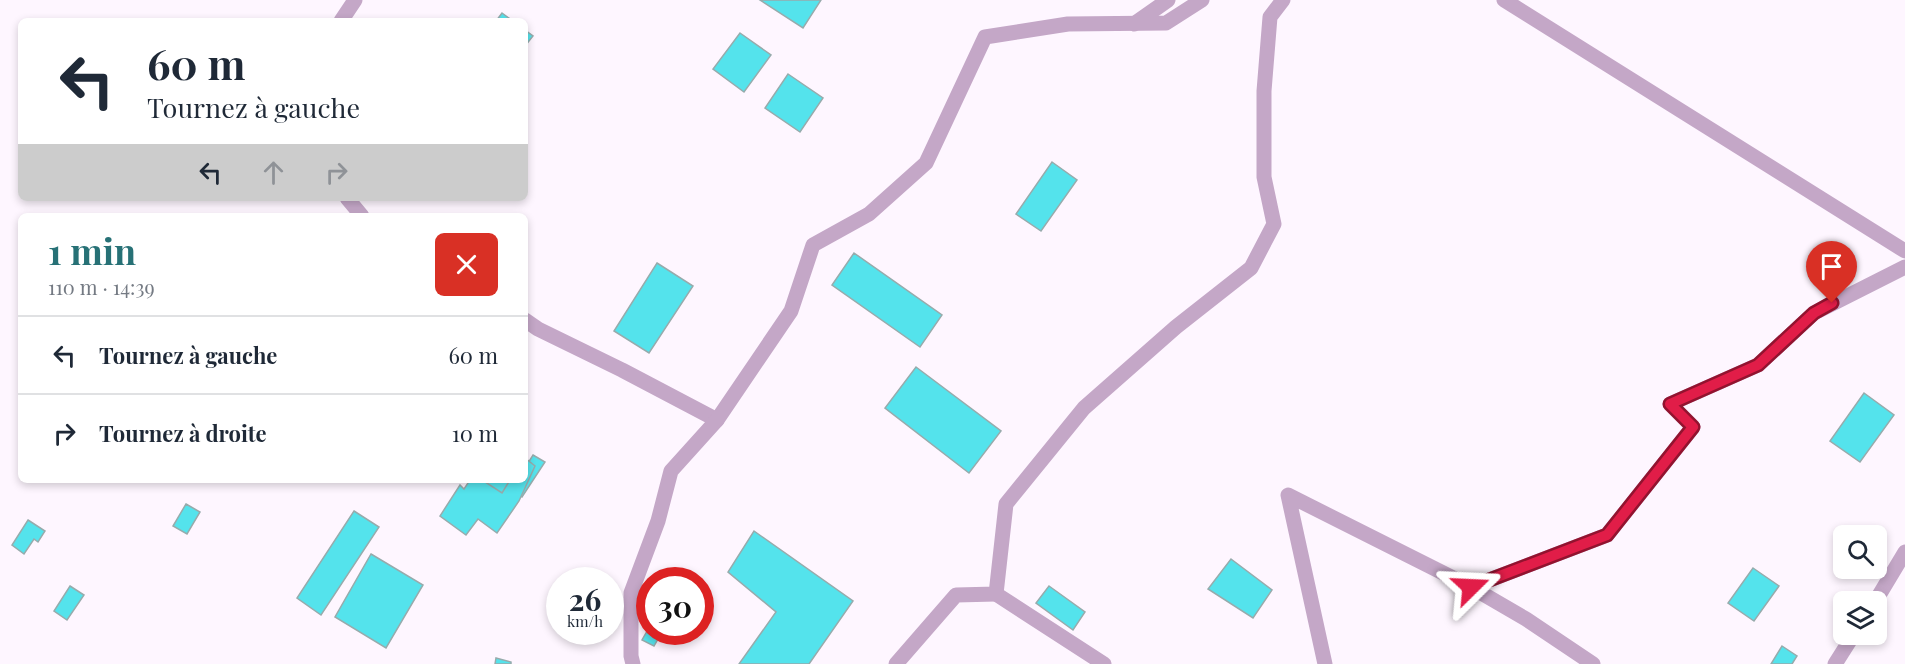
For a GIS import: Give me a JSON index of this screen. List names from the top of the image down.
{
  "page": {
    "turn": ["60 m", "Tournez à gauche"],
    "heading": ["1 min", "110 m · 14:39"],
    "list": [
      {
        "name": "Tournez à gauche",
        "value": "60 m"
      },
      {
        "name": "Tournez à droite",
        "value": "10 m"
      }
    ],
    "speed": "26 km/h",
    "limit": "30"
  }
}
